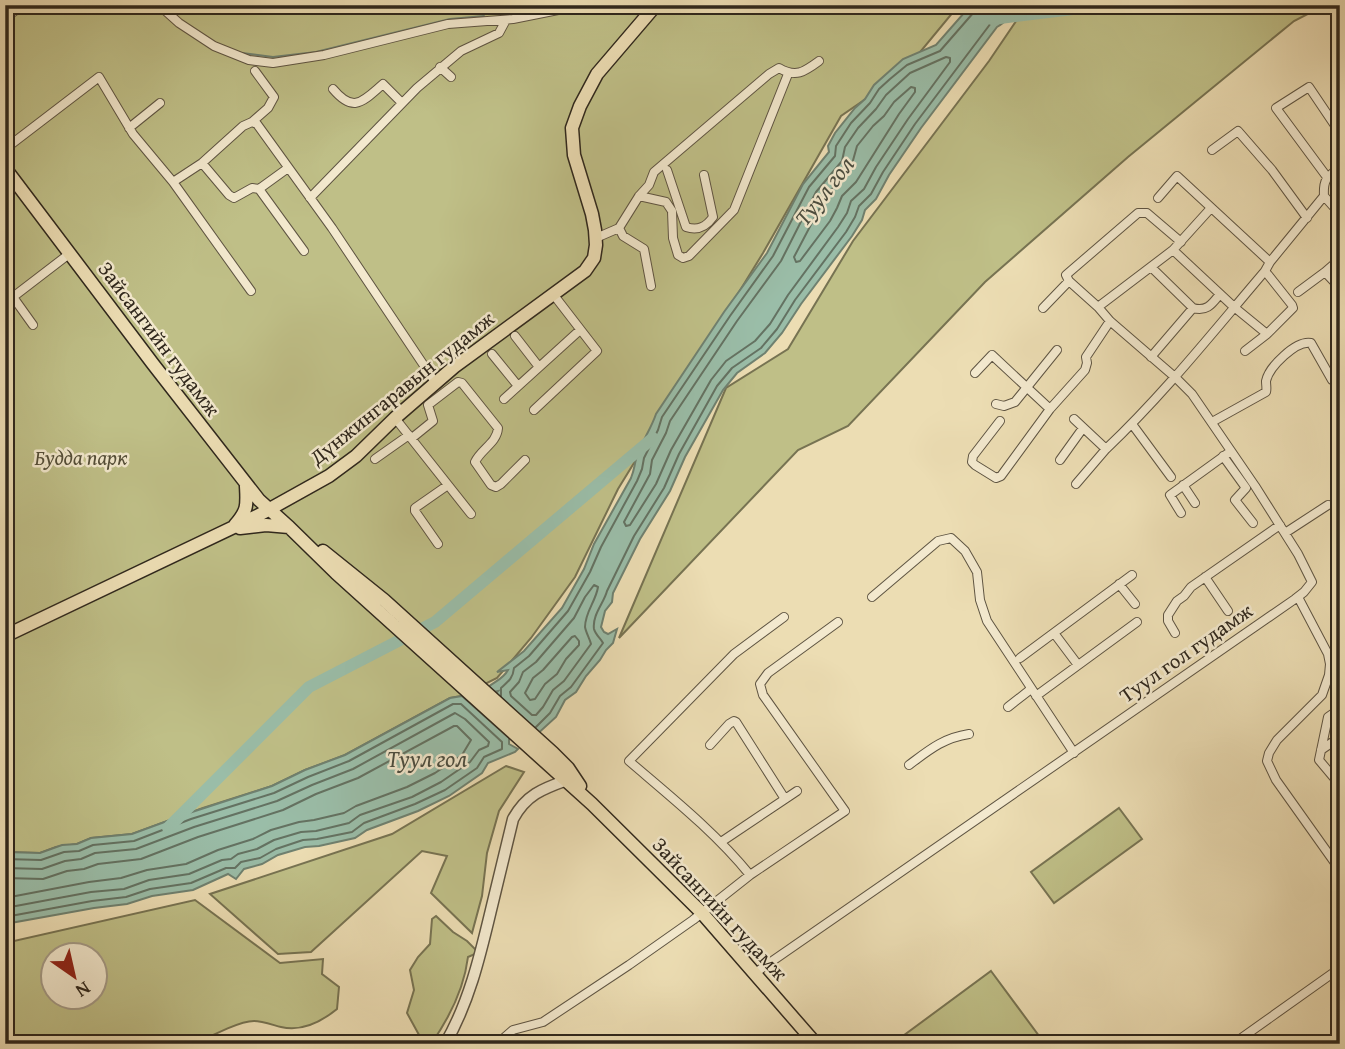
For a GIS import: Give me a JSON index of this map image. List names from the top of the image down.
{
  "streets": {
    "main road": ["Зайсангийн гудамж", "Дүнжингаравын гудамж"],
    "street": ["Туул гол гудамж"]
  },
  "crossings": [
    ["Зайсангийн гудамж", "Дүнжингаравын гудамж"],
    ["Зайсангийн гудамж", "Туул гол гудамж"]
  ],
  "water": ["Туул гол"],
  "parks": ["Будда парк"],
  "north": "bottom right"
}
